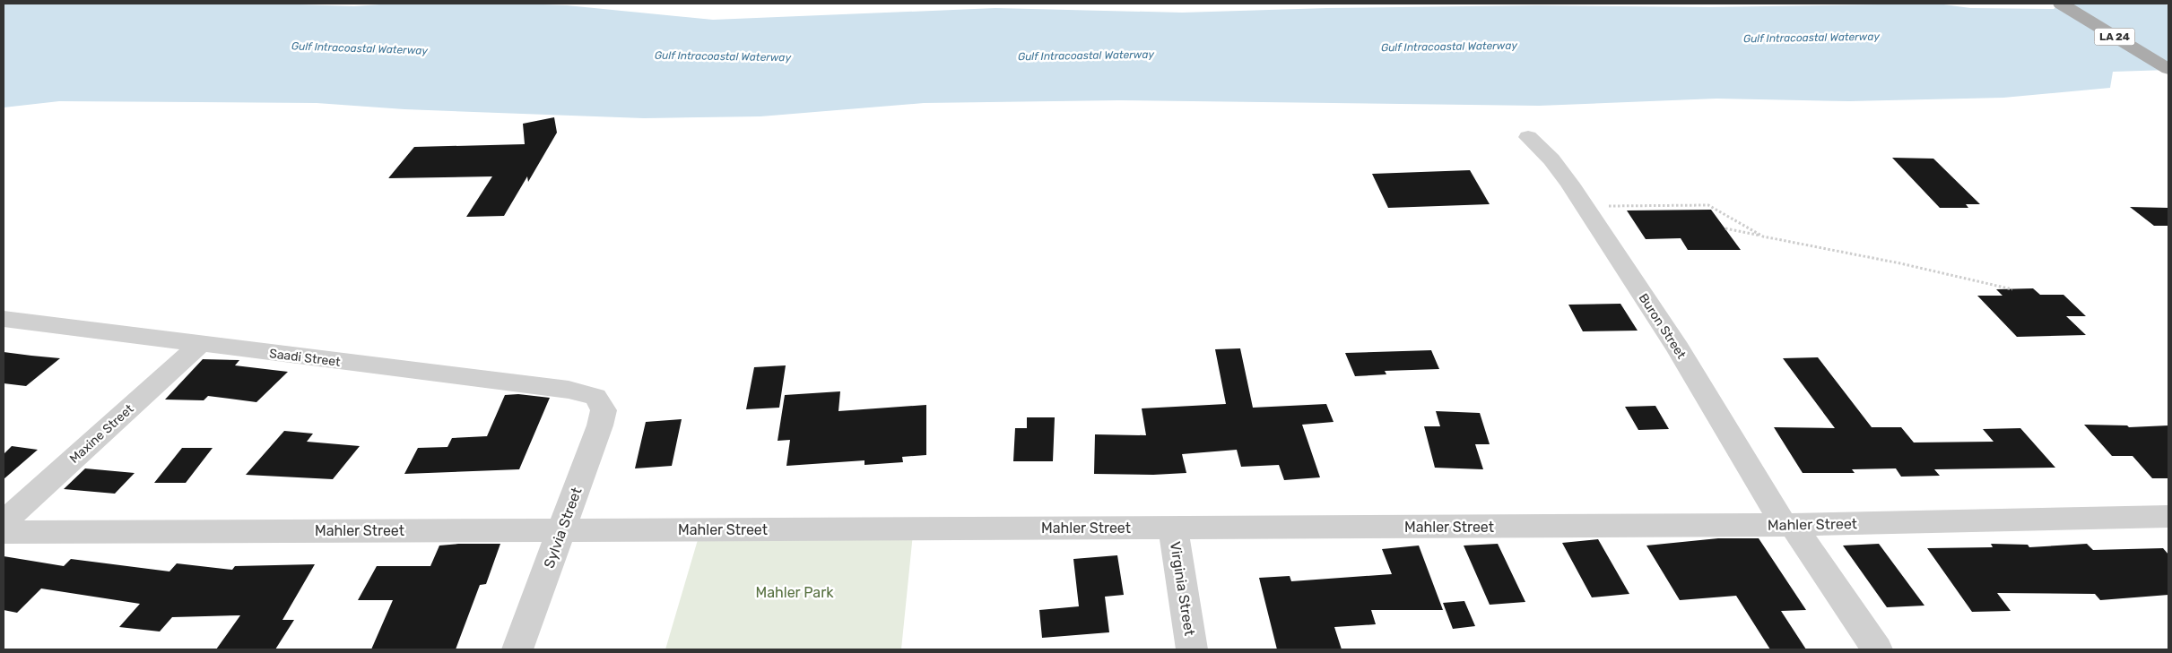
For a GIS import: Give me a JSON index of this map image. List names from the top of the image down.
{
  "streets": {
    "main road": ["LA 24"],
    "street": [
      "Buron Street",
      "Saadi Street",
      "Maxine Street",
      "Mahler Street",
      "Sylvia Street",
      "Virginia Street"
    ]
  },
  "crossings": [
    ["Buron Street", "Mahler Street"],
    ["Saadi Street", "Maxine Street"],
    ["Saadi Street", "Sylvia Street"],
    ["Mahler Street", "Sylvia Street"],
    ["Mahler Street", "Virginia Street"]
  ],
  "water": ["Gulf Intracoastal Waterway"],
  "parks": ["Mahler Park"]
}
